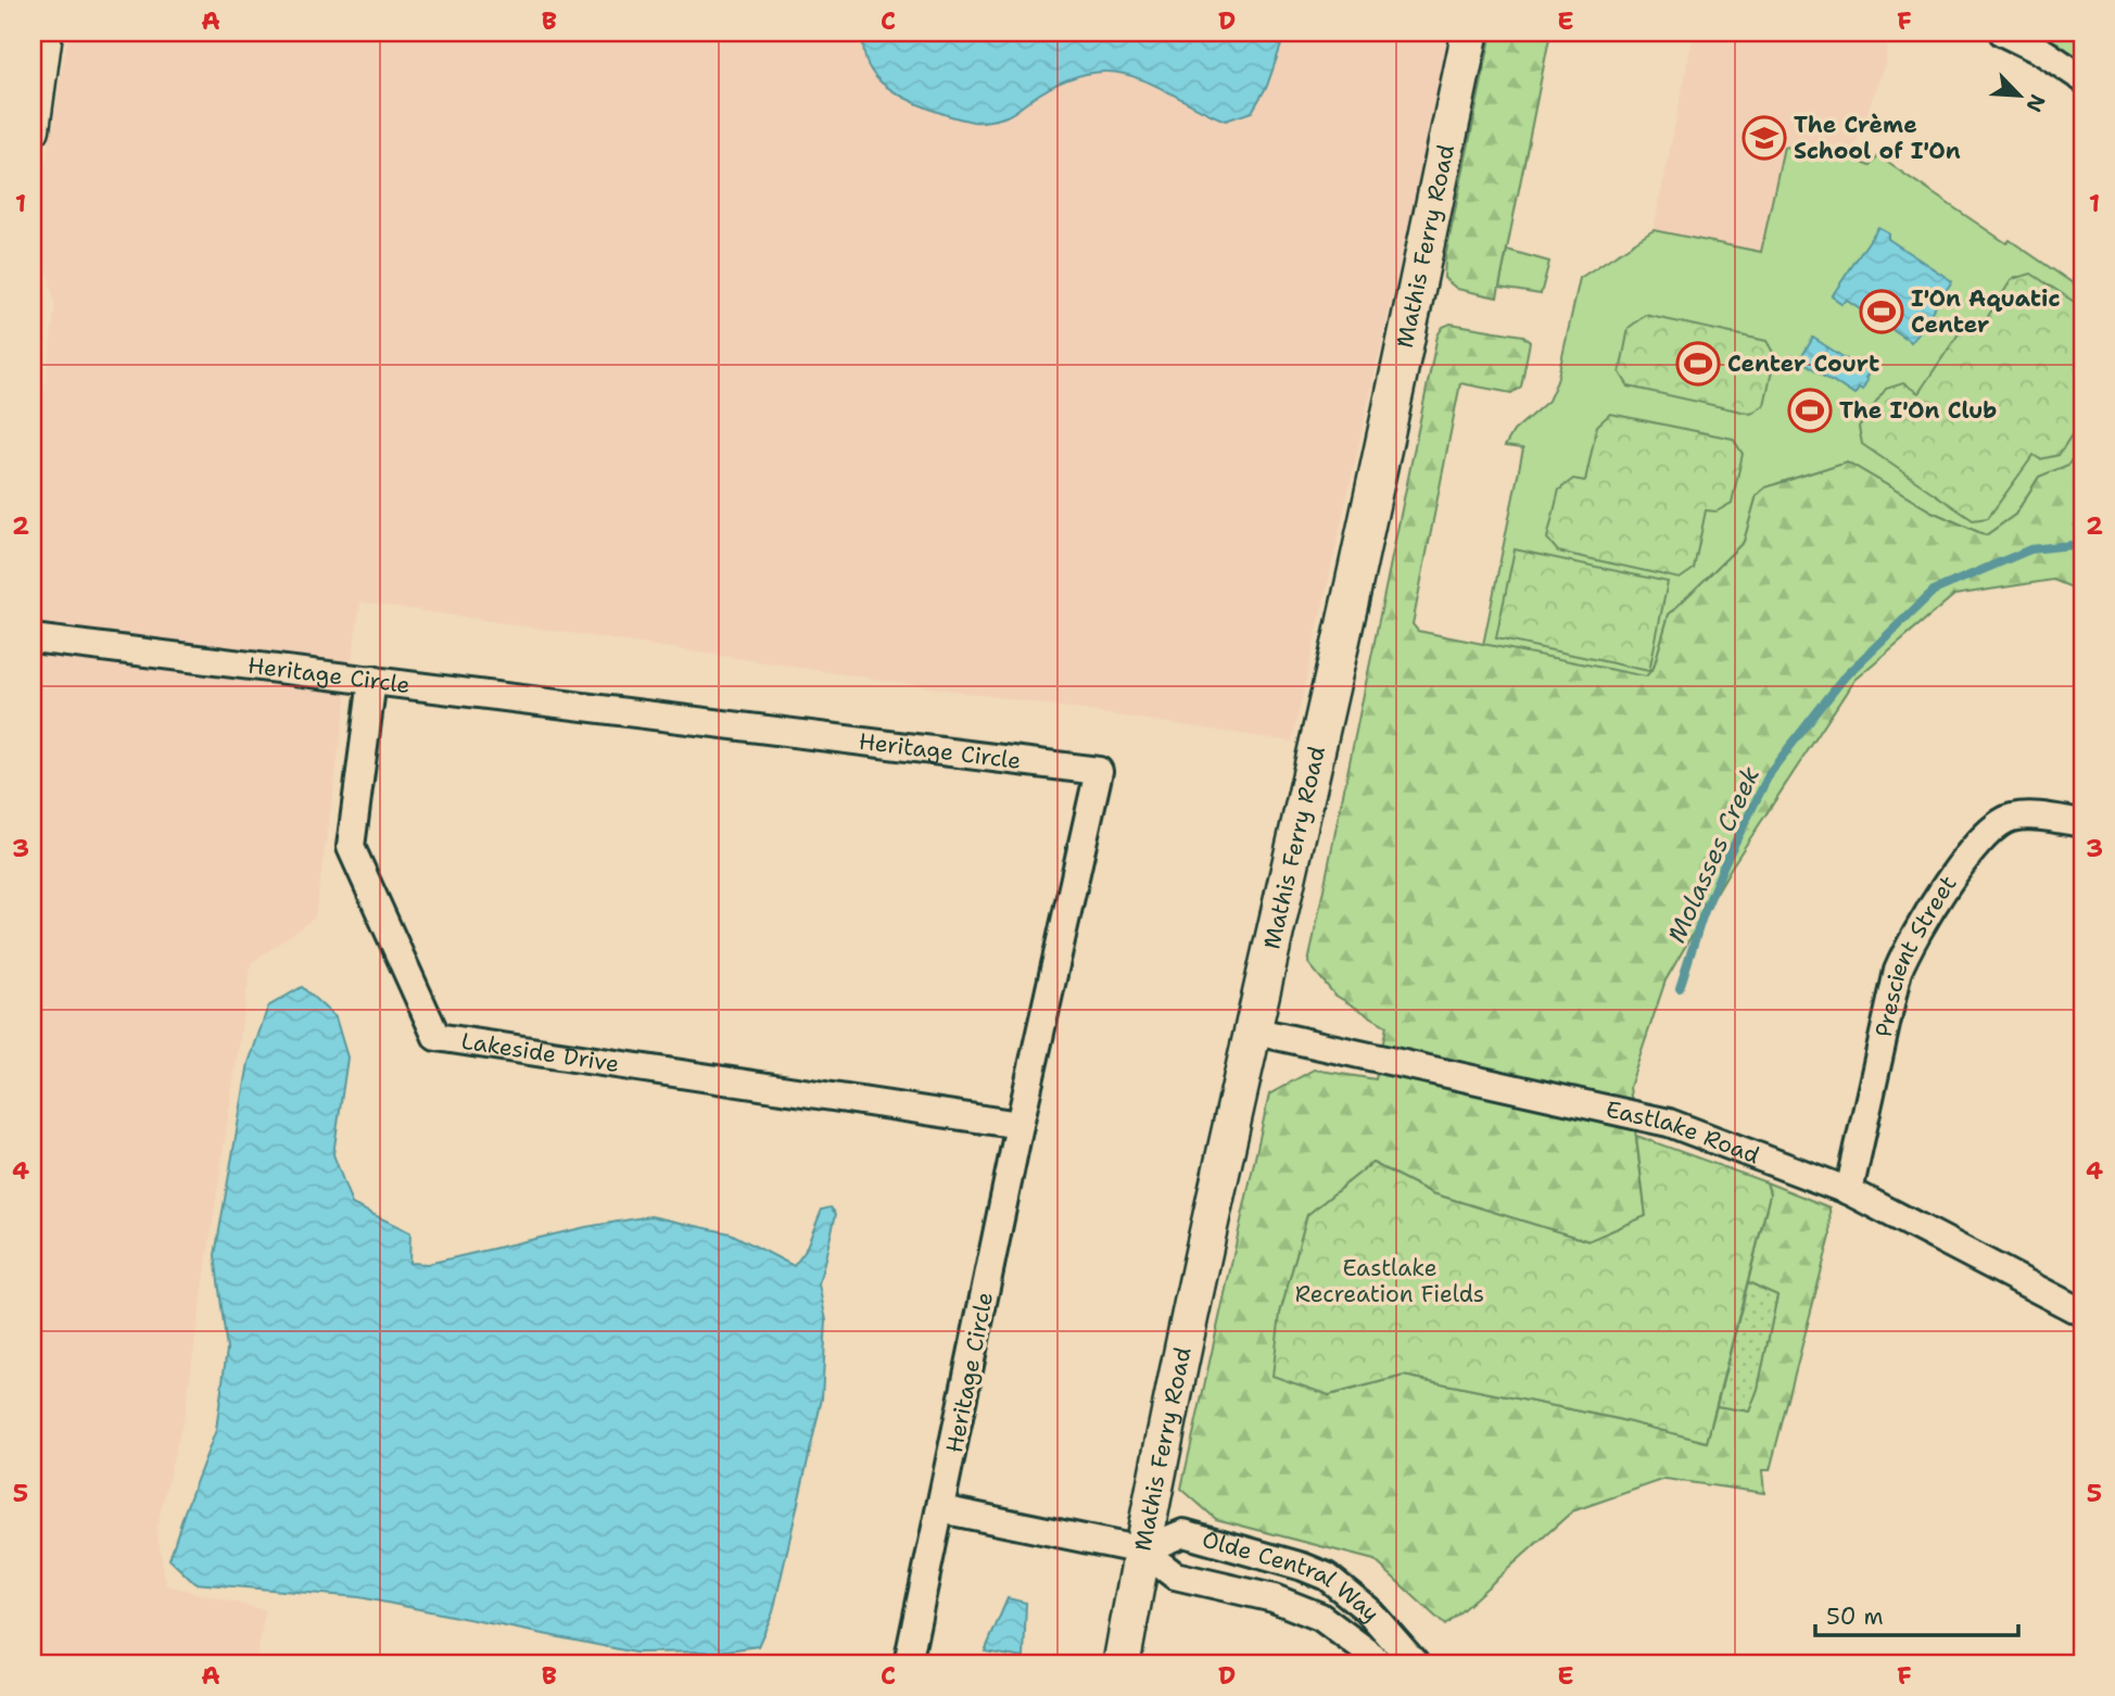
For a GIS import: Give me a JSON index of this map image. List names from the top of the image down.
{
  "streets": {
    "main road": ["Mathis Ferry Road"],
    "street": [
      "Heritage Circle",
      "Prescient Street",
      "Lakeside Drive",
      "Eastlake Road",
      "Olde Central Way"
    ]
  },
  "crossings": [
    ["Mathis Ferry Road", "Eastlake Road"],
    ["Mathis Ferry Road", "Olde Central Way"],
    ["Heritage Circle", "Lakeside Drive"],
    ["Prescient Street", "Eastlake Road"]
  ],
  "water": ["Molasses Creek"],
  "parks": ["Eastlake Recreation Fields"],
  "places": {
    "school or university": ["The Crème School of I'On"],
    "sports": ["I'On Aquatic Center", "Center Court", "The I'On Club"]
  },
  "scale_bar": "50 m",
  "north": "bottom right",
  "grid": {
    "columns": [
      "A",
      "B",
      "C",
      "D",
      "E",
      "F"
    ],
    "rows": [
      "1",
      "2",
      "3",
      "4",
      "5"
    ]
  }
}
